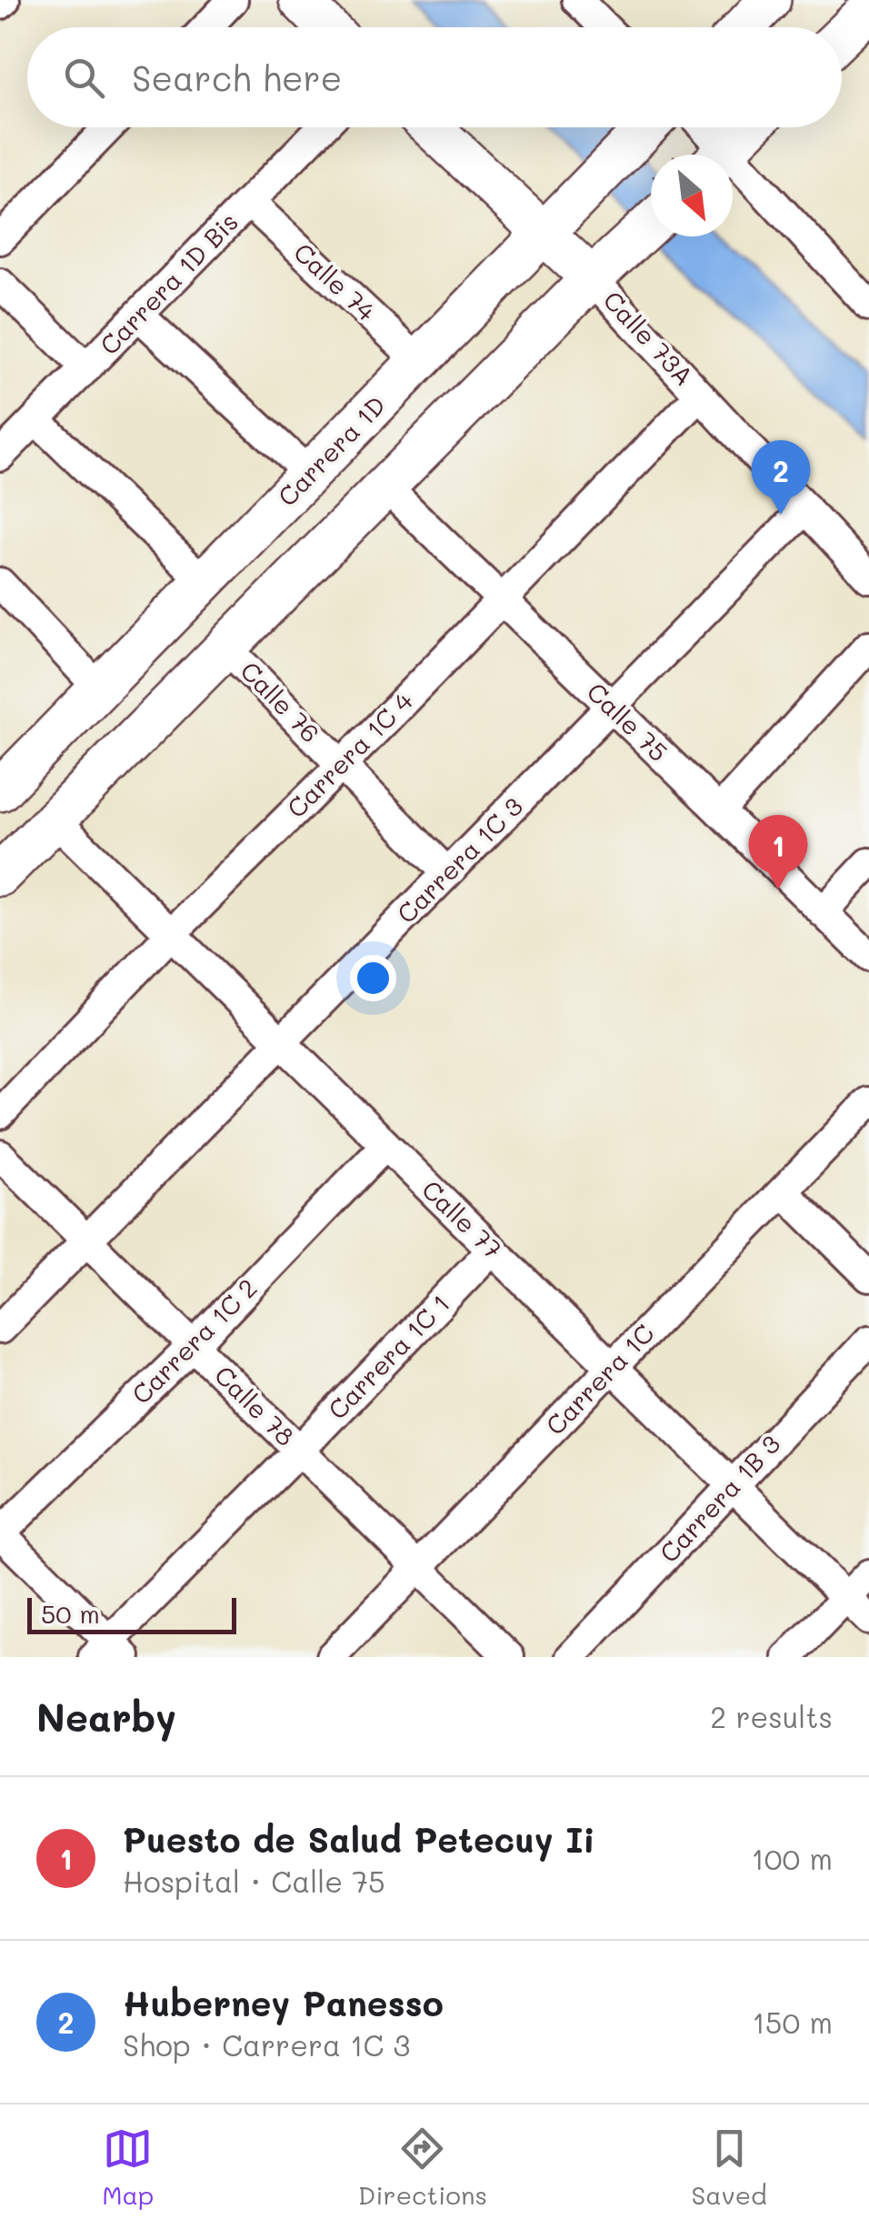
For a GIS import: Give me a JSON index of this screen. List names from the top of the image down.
{
  "streets": {
    "street": [
      "Calle 74",
      "Carrera 1D Bis",
      "Calle 73A",
      "Carrera 1D",
      "Calle 76",
      "Calle 75",
      "Carrera 1C 4",
      "Carrera 1C 3",
      "Calle 77",
      "Carrera 1C 2",
      "Carrera 1C 1",
      "Carrera 1C",
      "Calle 78",
      "Carrera 1B 3"
    ]
  },
  "crossings": [
    ["Calle 74", "Carrera 1D Bis"],
    ["Calle 74", "Carrera 1D"],
    ["Calle 73A", "Carrera 1D"],
    ["Calle 73A", "Carrera 1C 4"],
    ["Calle 73A", "Carrera 1C 3"],
    ["Calle 76", "Carrera 1C 4"],
    ["Calle 76", "Carrera 1C 3"],
    ["Calle 75", "Carrera 1C 4"],
    ["Calle 75", "Carrera 1C 3"],
    ["Carrera 1C 4", "Calle 77"],
    ["Carrera 1C 3", "Calle 77"],
    ["Carrera 1C 3", "Calle 78"],
    ["Calle 77", "Carrera 1C 2"],
    ["Calle 77", "Carrera 1C 1"],
    ["Calle 77", "Carrera 1C"],
    ["Calle 77", "Carrera 1B 3"],
    ["Carrera 1C 2", "Calle 78"],
    ["Carrera 1C 1", "Calle 78"],
    ["Carrera 1C", "Calle 78"]
  ],
  "scale_bar": "50 m",
  "north": "bottom right",
  "page": {
    "search": "Search here",
    "pins": ["2", "1"],
    "scale": "50 m",
    "heading": ["Nearby", "2 results"],
    "list": [
      {
        "mark": "1",
        "name": "Puesto de Salud Petecuy Ii",
        "note": "Hospital · Calle 75",
        "value": "100 m"
      },
      {
        "mark": "2",
        "name": "Huberney Panesso",
        "note": "Shop · Carrera 1C 3",
        "value": "150 m"
      }
    ],
    "nav": ["Map", "Directions", "Saved"]
  }
}
